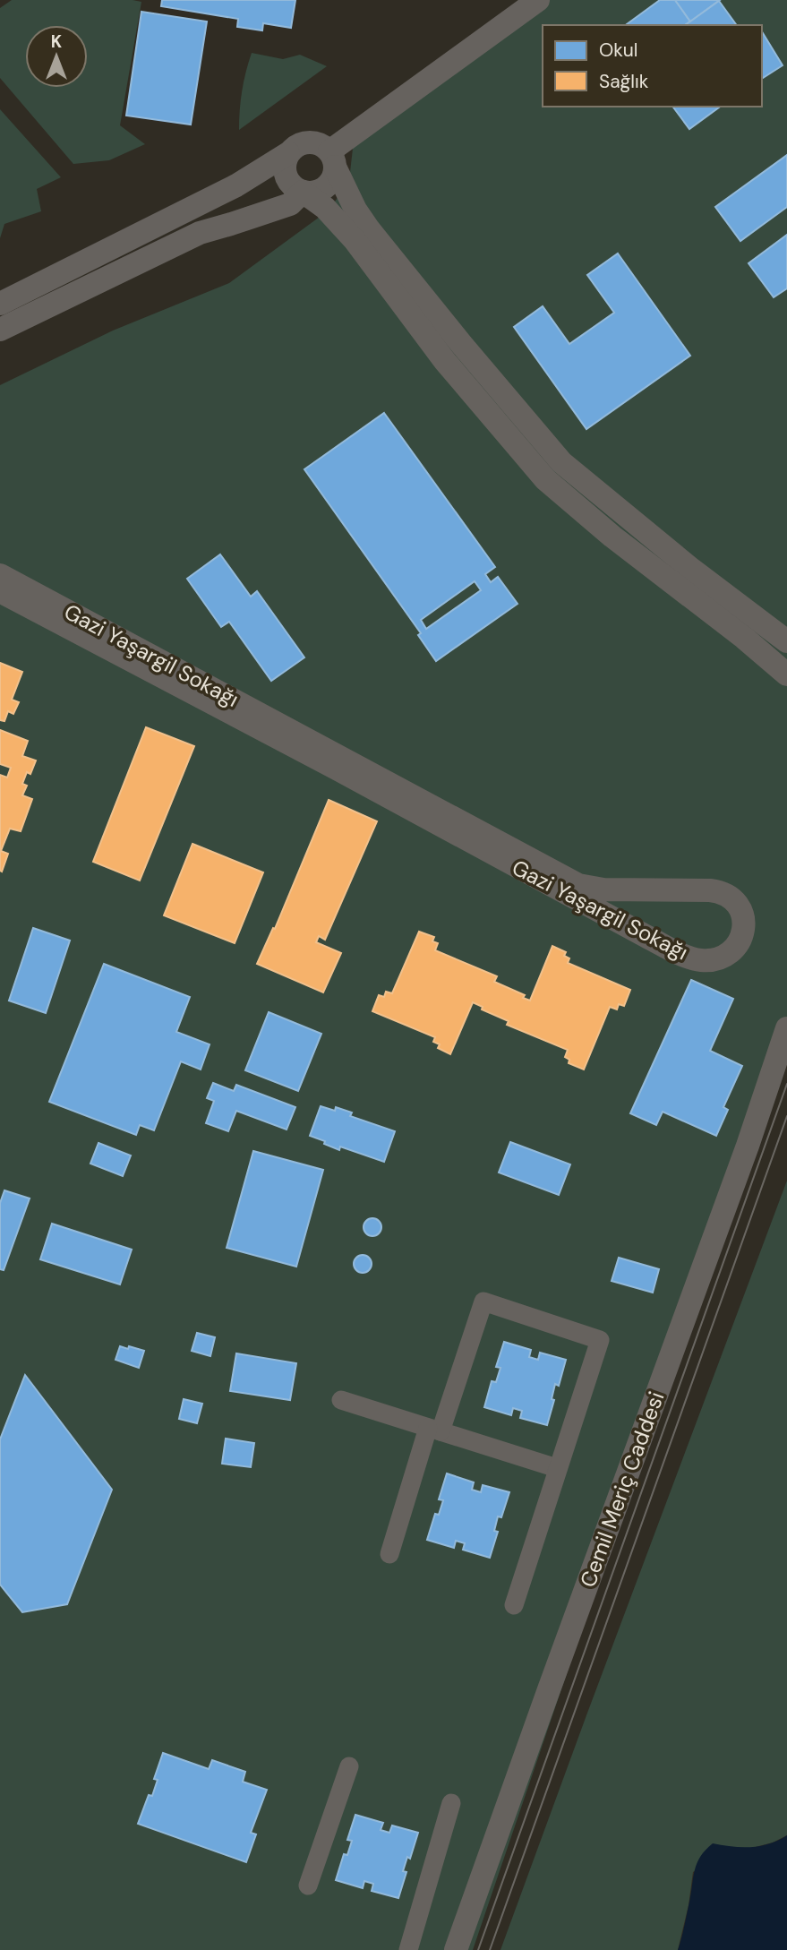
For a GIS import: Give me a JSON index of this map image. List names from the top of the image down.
{
  "streets": {
    "street": ["Gazi Yaşargil Sokağı", "Cemil Meriç Caddesi"]
  },
  "legend": ["Okul", "Sağlık"],
  "north": "top"
}
